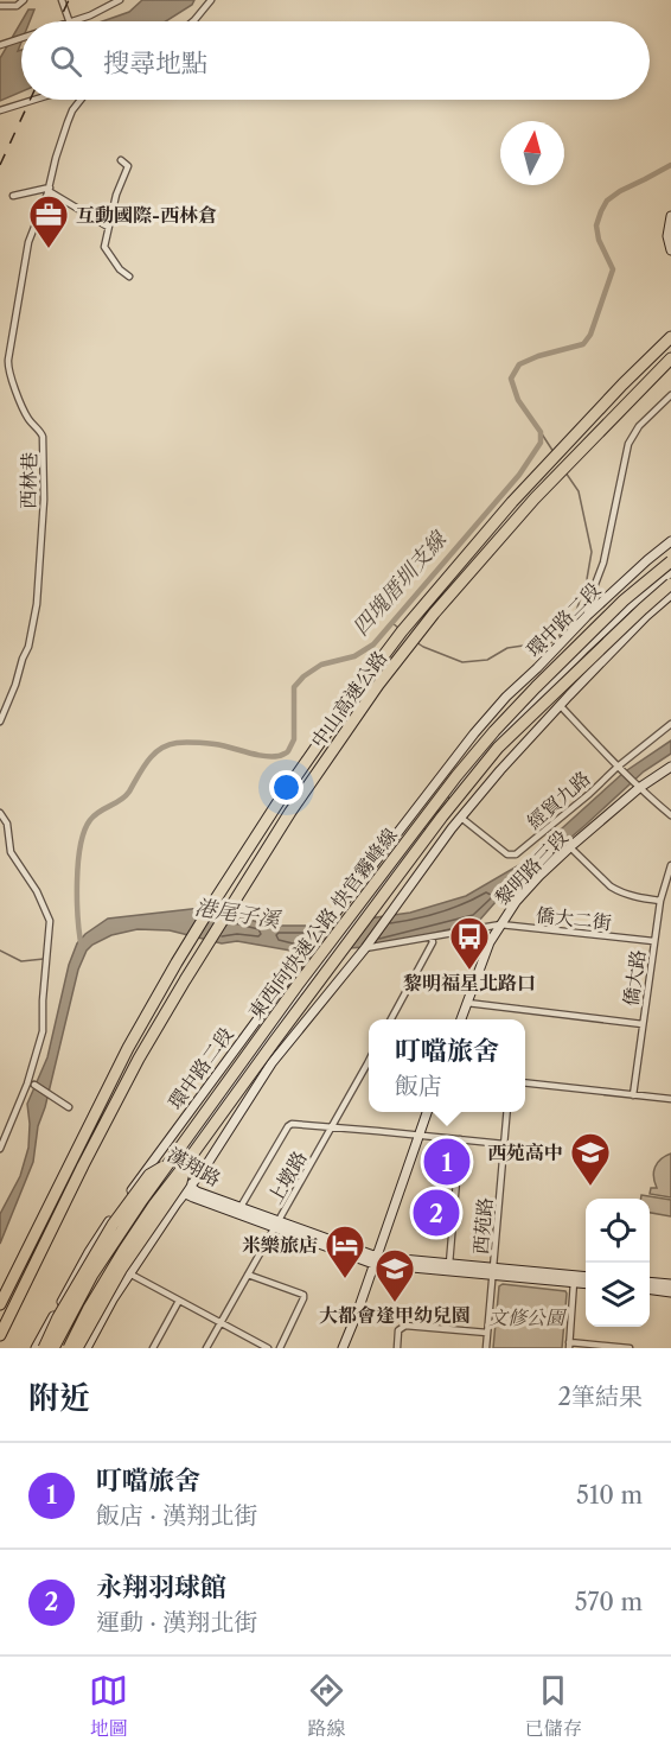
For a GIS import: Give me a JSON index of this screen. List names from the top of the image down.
{
  "streets": {
    "highway": ["中山高速公路", "東西向快速公路 快官霧峰線"],
    "street": [
      "西林巷",
      "環中路二段",
      "經貿九路",
      "黎明路三段",
      "僑大二街",
      "僑大路",
      "漢翔路",
      "上墩路",
      "西苑路"
    ]
  },
  "crossings": [
    ["環中路二段", "東西向快速公路 快官霧峰線"],
    ["環中路二段", "漢翔路"],
    ["黎明路三段", "僑大二街"],
    ["僑大二街", "僑大路"],
    ["東西向快速公路 快官霧峰線", "漢翔路"],
    ["漢翔路", "上墩路"],
    ["漢翔路", "西苑路"]
  ],
  "water": ["四塊厝圳支線", "港尾子溪"],
  "parks": ["文修公園"],
  "places": {
    "office": ["互動國際-西林倉"],
    "bus stop": ["黎明福星北路口"],
    "school or university": ["西苑高中", "大都會逢甲幼兒園"],
    "hotel": ["米樂旅店"]
  },
  "north": "top",
  "page": {
    "search": "搜尋地點",
    "popup": ["叮噹旅舍", "飯店"],
    "pins": ["1", "2"],
    "heading": ["附近", "2筆結果"],
    "list": [
      {
        "mark": "1",
        "name": "叮噹旅舍",
        "note": "飯店 · 漢翔北街",
        "value": "510 m"
      },
      {
        "mark": "2",
        "name": "永翔羽球館",
        "note": "運動 · 漢翔北街",
        "value": "570 m"
      }
    ],
    "nav": ["地圖", "路線", "已儲存"]
  }
}
